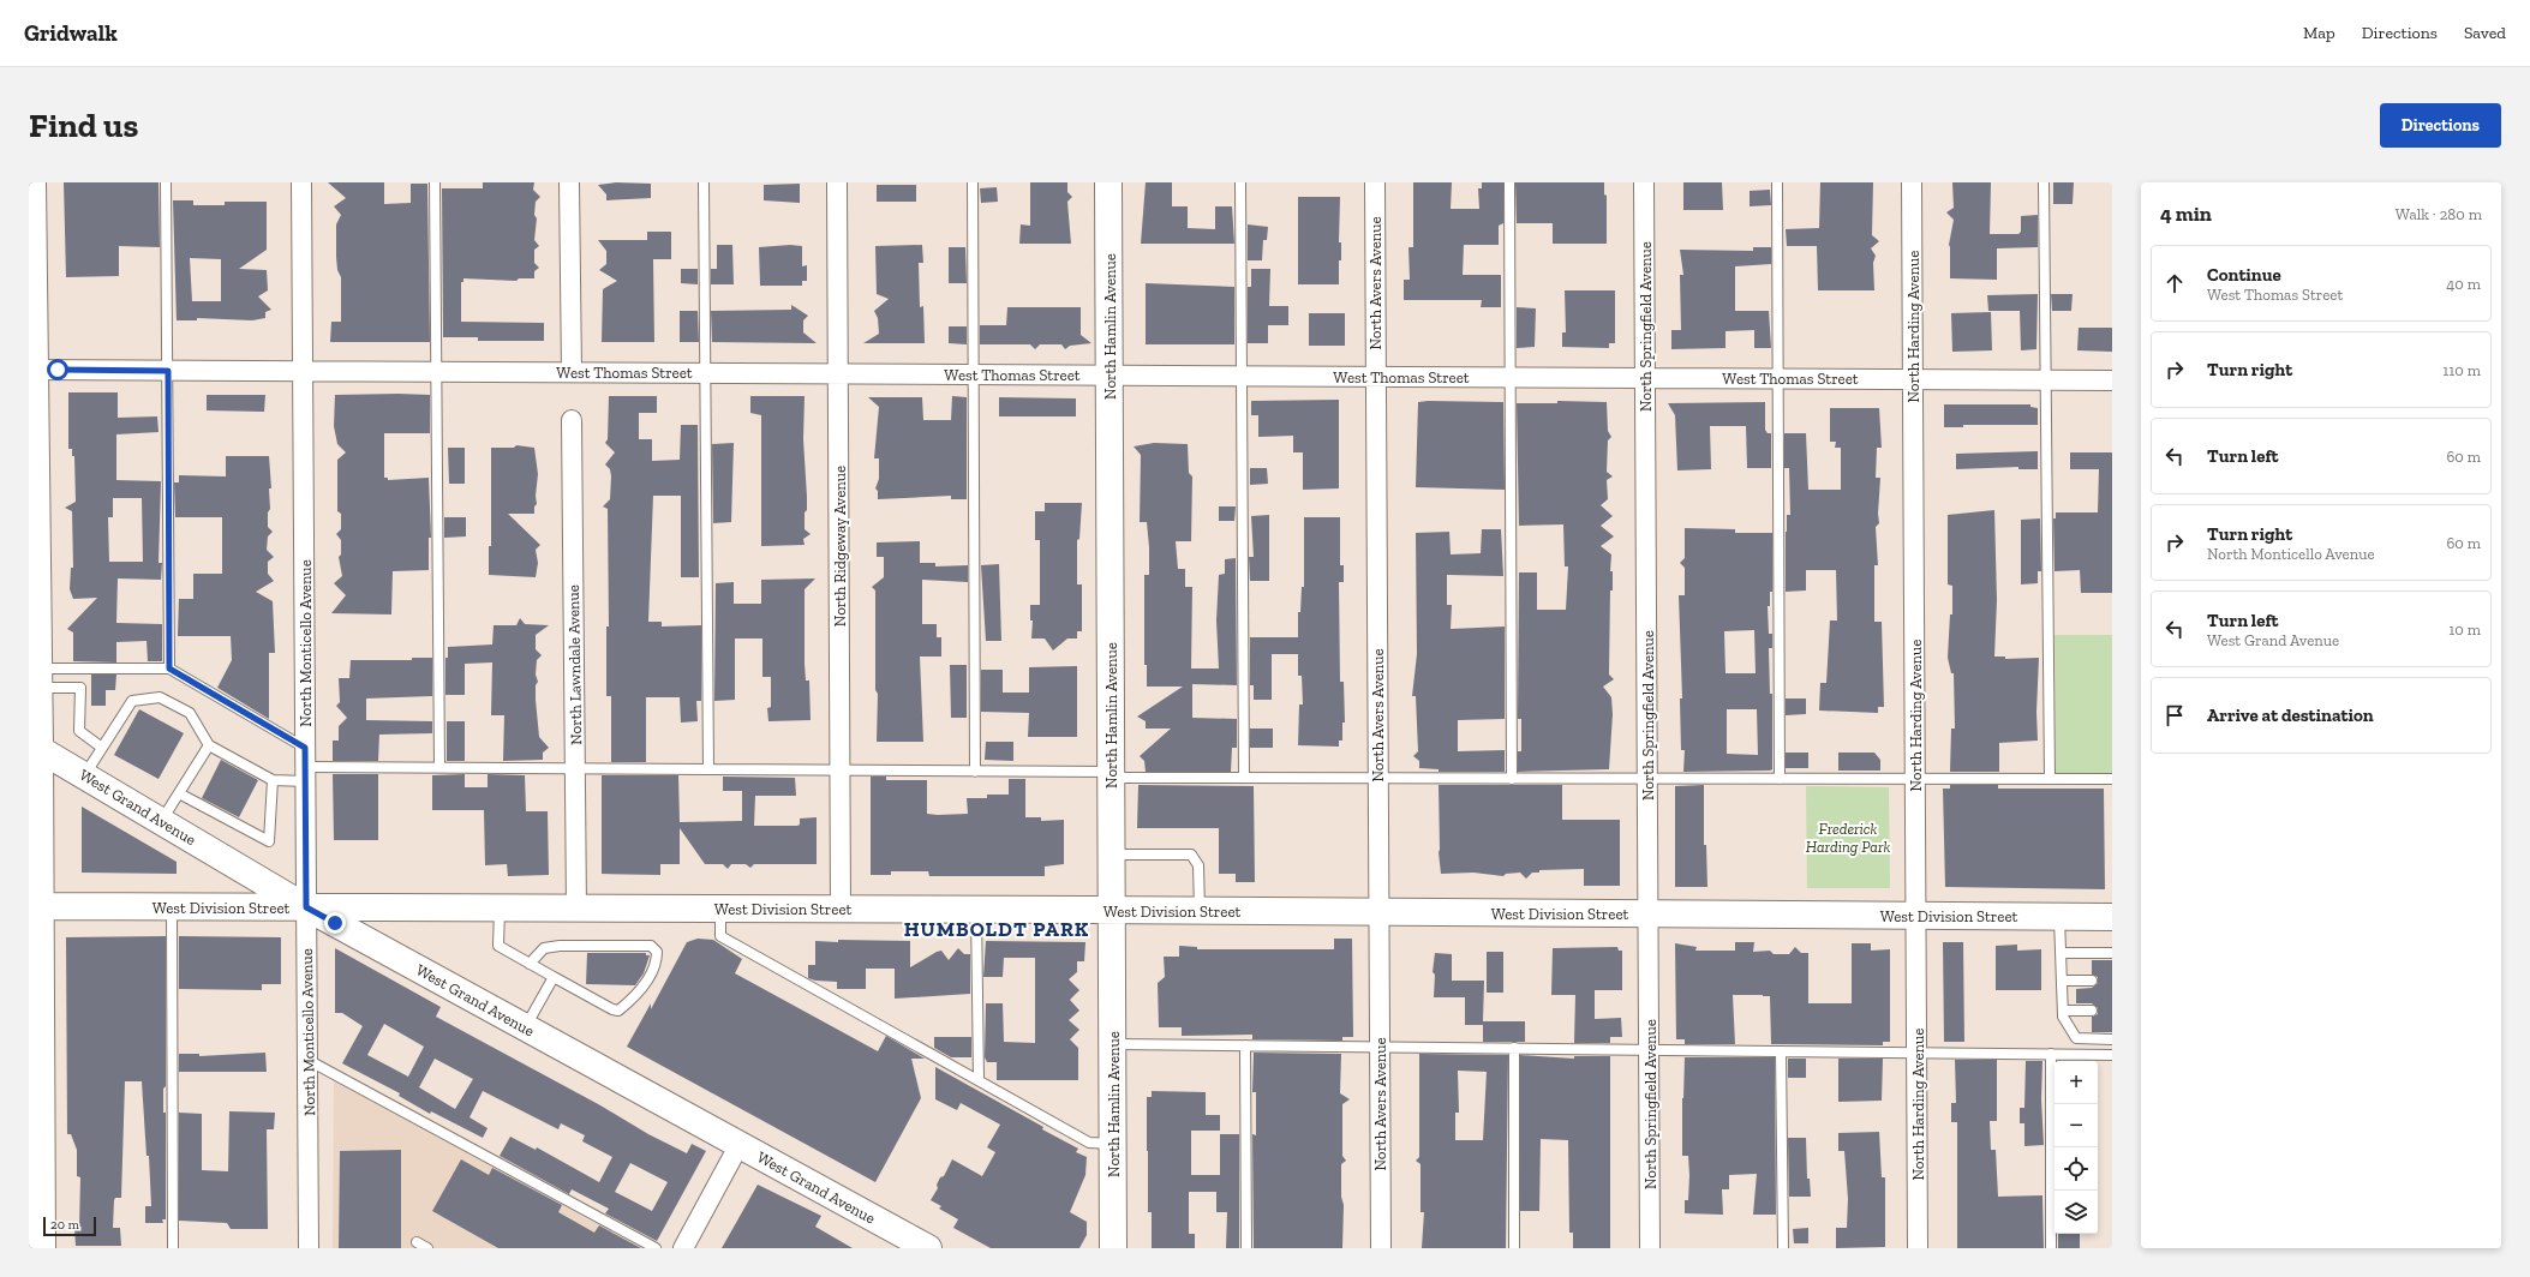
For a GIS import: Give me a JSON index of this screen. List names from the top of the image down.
{
  "streets": {
    "main road": ["North Hamlin Avenue", "West Grand Avenue", "West Division Street"],
    "street": [
      "North Avers Avenue",
      "North Springfield Avenue",
      "North Harding Avenue",
      "West Thomas Street",
      "North Ridgeway Avenue",
      "North Monticello Avenue",
      "North Lawndale Avenue"
    ]
  },
  "crossings": [
    ["North Avers Avenue", "West Thomas Street"],
    ["North Avers Avenue", "West Division Street"],
    ["North Hamlin Avenue", "West Thomas Street"],
    ["North Hamlin Avenue", "West Division Street"],
    ["North Springfield Avenue", "West Thomas Street"],
    ["North Springfield Avenue", "West Division Street"],
    ["North Harding Avenue", "West Thomas Street"],
    ["North Harding Avenue", "West Division Street"],
    ["West Thomas Street", "North Ridgeway Avenue"],
    ["West Thomas Street", "North Monticello Avenue"],
    ["North Ridgeway Avenue", "West Division Street"],
    ["North Monticello Avenue", "West Grand Avenue"],
    ["North Monticello Avenue", "West Division Street"],
    ["North Lawndale Avenue", "West Division Street"],
    ["West Grand Avenue", "West Division Street"]
  ],
  "districts": ["HUMBOLDT PARK"],
  "parks": ["Frederick Harding Park"],
  "scale_bar": "20 m",
  "page": {
    "header": "Gridwalk",
    "nav": ["Map", "Directions", "Saved"],
    "buttons": "Directions",
    "title": "Find us",
    "heading": ["4 min", "Walk · 280 m"],
    "list": [
      ["Continue", "West Thomas Street", "40 m"],
      ["Turn right", "110 m"],
      ["Turn left", "60 m"],
      ["Turn right", "North Monticello Avenue", "60 m"],
      ["Turn left", "West Grand Avenue", "10 m"],
      "Arrive at destination"
    ],
    "map_buttons": ["+", "−"],
    "scale": "20 m"
  }
}
